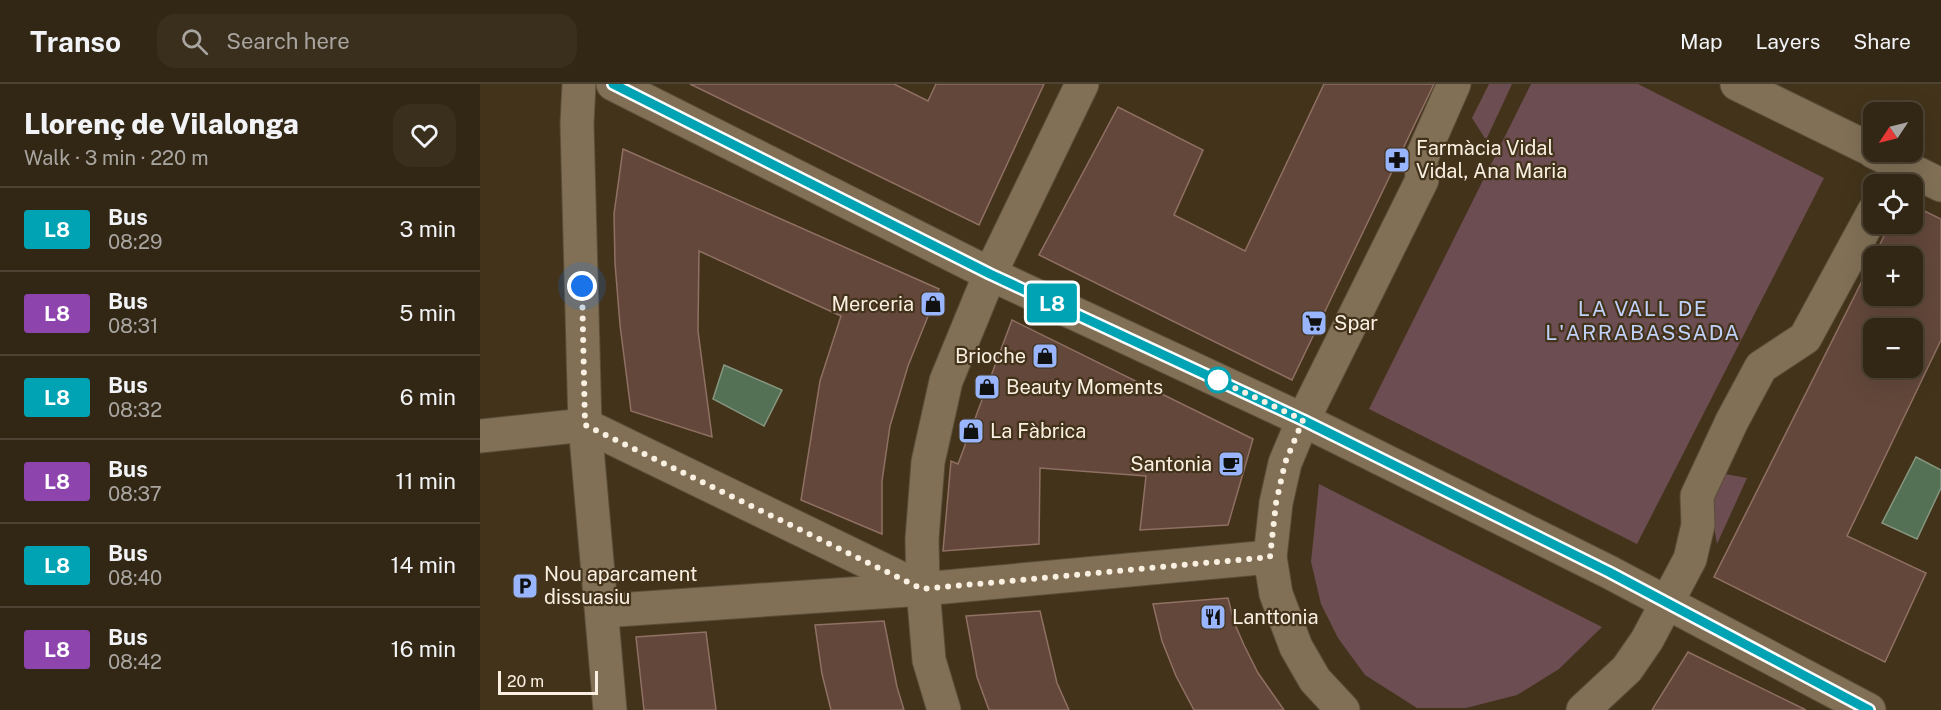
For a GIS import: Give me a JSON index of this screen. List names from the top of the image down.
{
  "districts": ["LA VALL DE L'ARRABASSADA"],
  "places": {
    "pharmacy": ["Farmàcia Vidal Vidal, Ana Maria"],
    "shop": [
      "Merceria",
      "Brioche",
      "Beauty Moments",
      "La Fàbrica"
    ],
    "supermarket": ["Spar"],
    "cafe": ["Santonia"],
    "parking": ["Nou aparcament dissuasiu"],
    "restaurant": ["Lanttonia"]
  },
  "lines": ["bus line L8"],
  "scale_bar": "20 m",
  "north": "bottom left",
  "page": {
    "header": "Transo",
    "search": "Search here",
    "nav": ["Map", "Layers", "Share"],
    "heading": ["Llorenç de Vilalonga", "Walk · 3 min · 220 m"],
    "on_map": "L8",
    "map_buttons": ["+", "−"],
    "list": [
      {
        "mark": "L8",
        "name": "Bus",
        "note": "08:29",
        "value": "3 min"
      },
      {
        "mark": "L8",
        "name": "Bus",
        "note": "08:31",
        "value": "5 min"
      },
      {
        "mark": "L8",
        "name": "Bus",
        "note": "08:32",
        "value": "6 min"
      },
      {
        "mark": "L8",
        "name": "Bus",
        "note": "08:37",
        "value": "11 min"
      },
      {
        "mark": "L8",
        "name": "Bus",
        "note": "08:40",
        "value": "14 min"
      },
      {
        "mark": "L8",
        "name": "Bus",
        "note": "08:42",
        "value": "16 min"
      }
    ],
    "scale": "20 m"
  }
}
